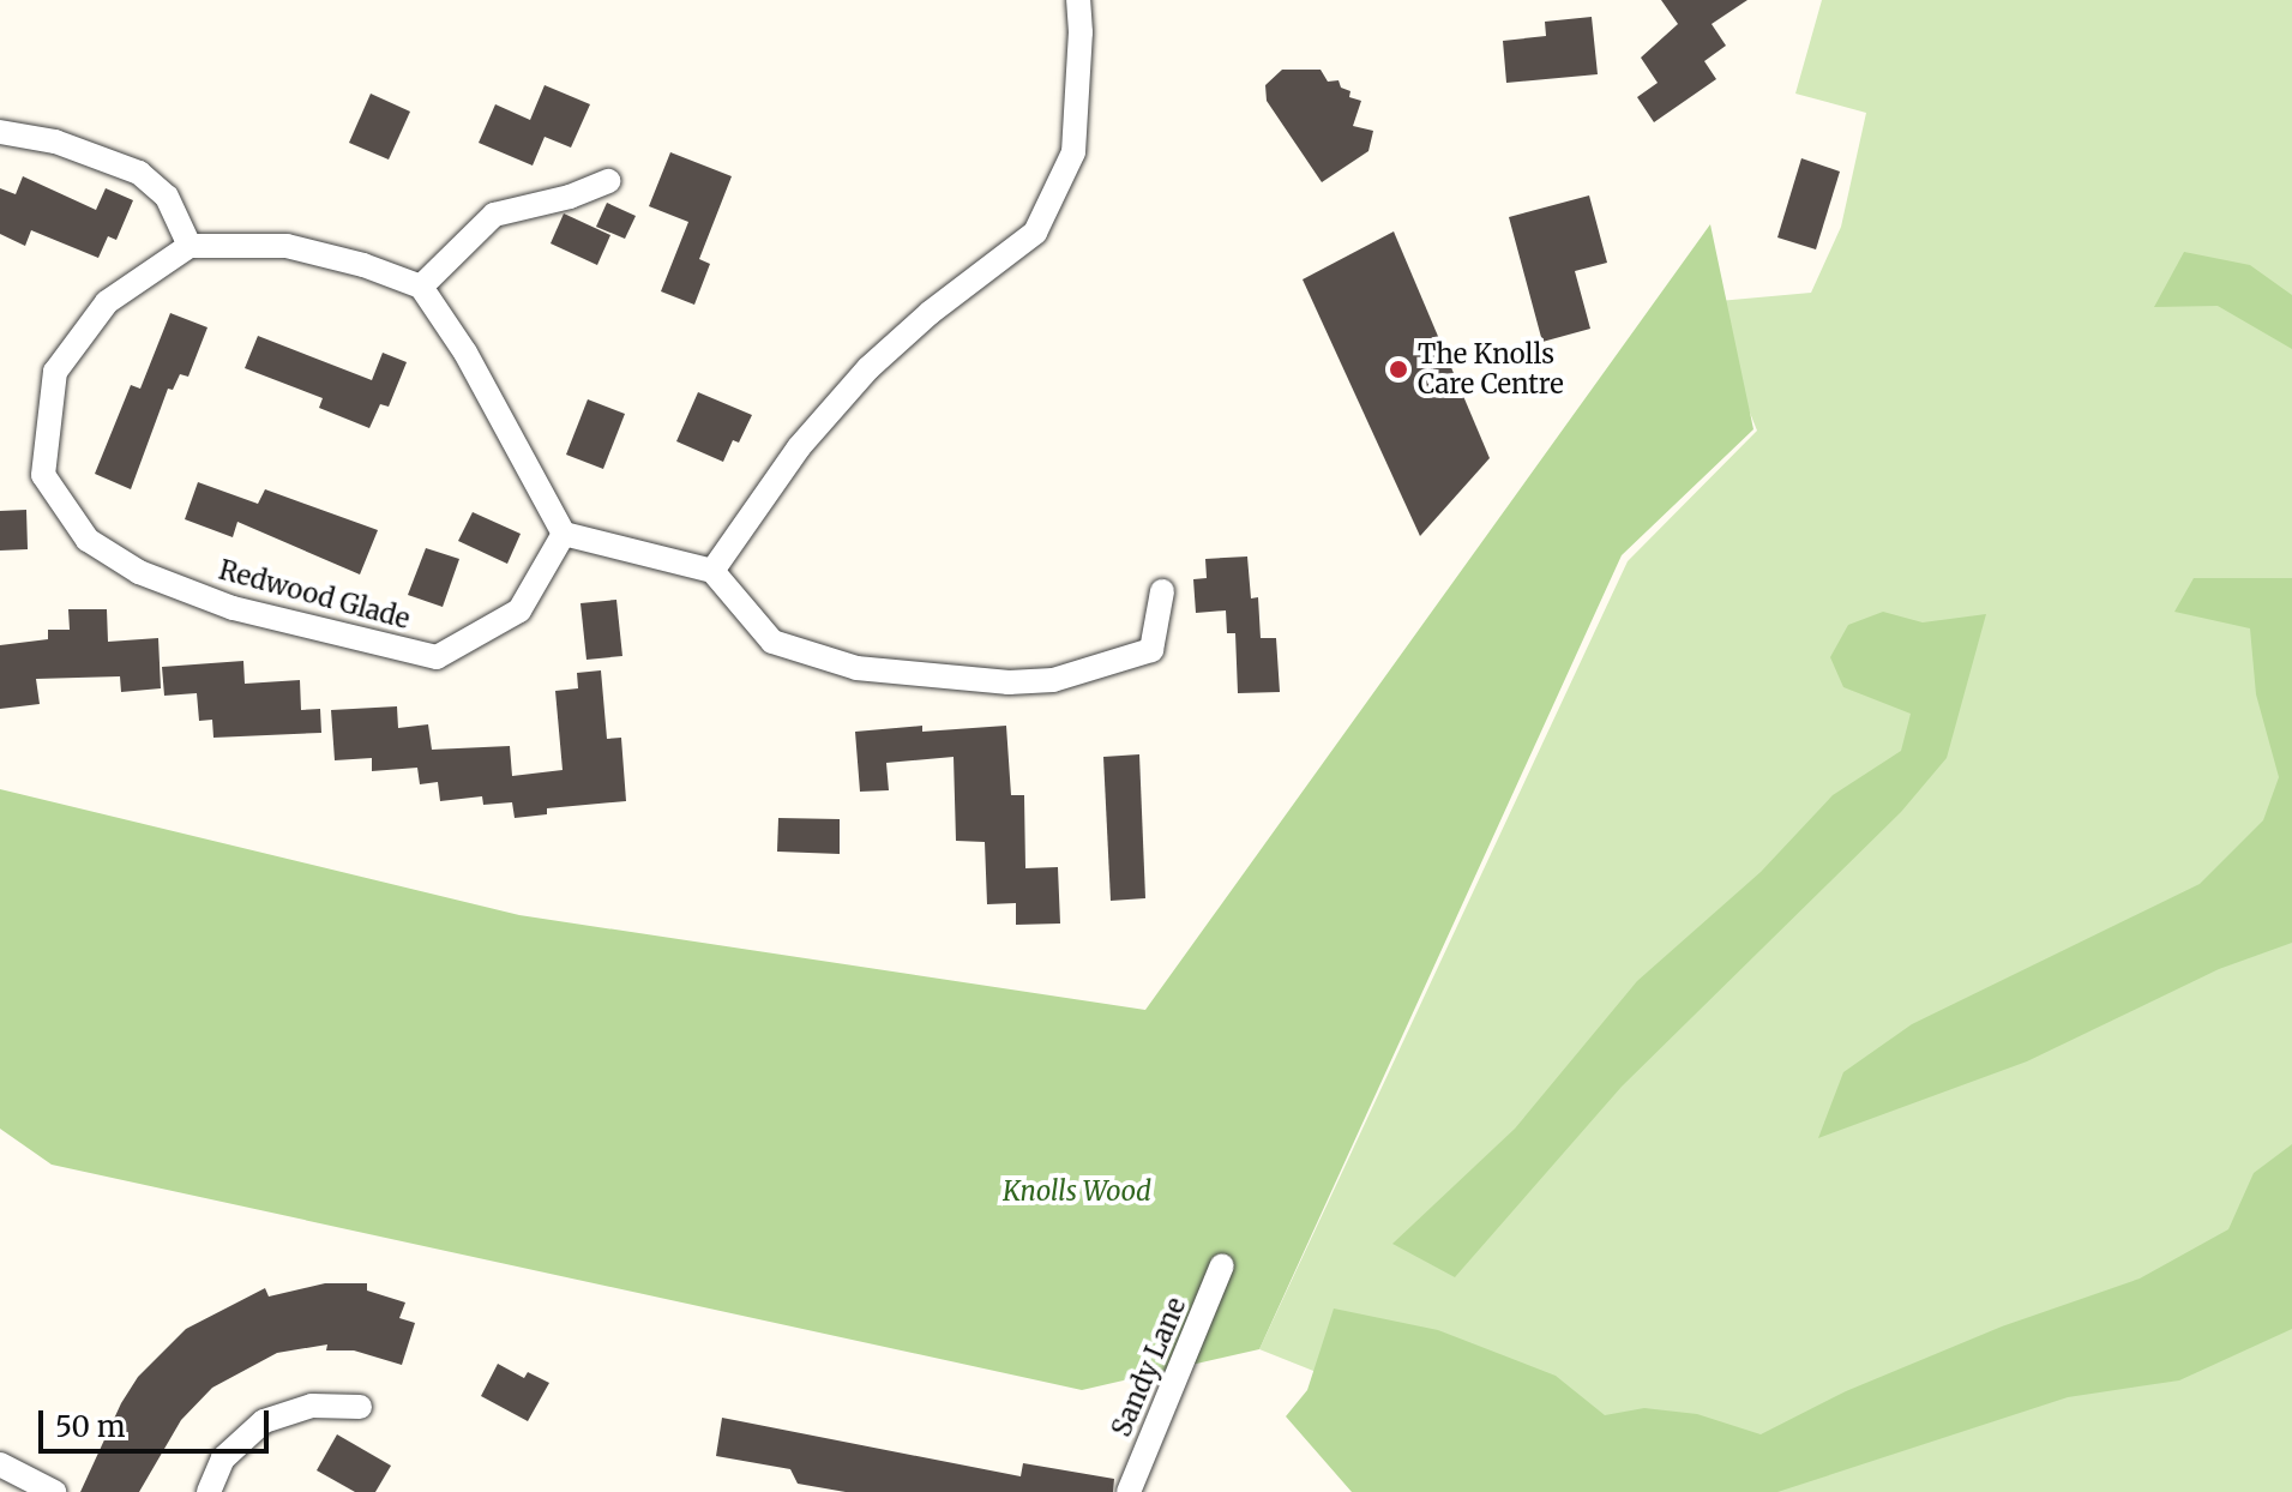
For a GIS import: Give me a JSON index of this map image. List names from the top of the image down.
{
  "streets": {
    "street": ["Redwood Glade", "Sandy Lane"]
  },
  "parks": ["Knolls Wood"],
  "places": ["The Knolls Care Centre"],
  "scale_bar": "50 m"
}
